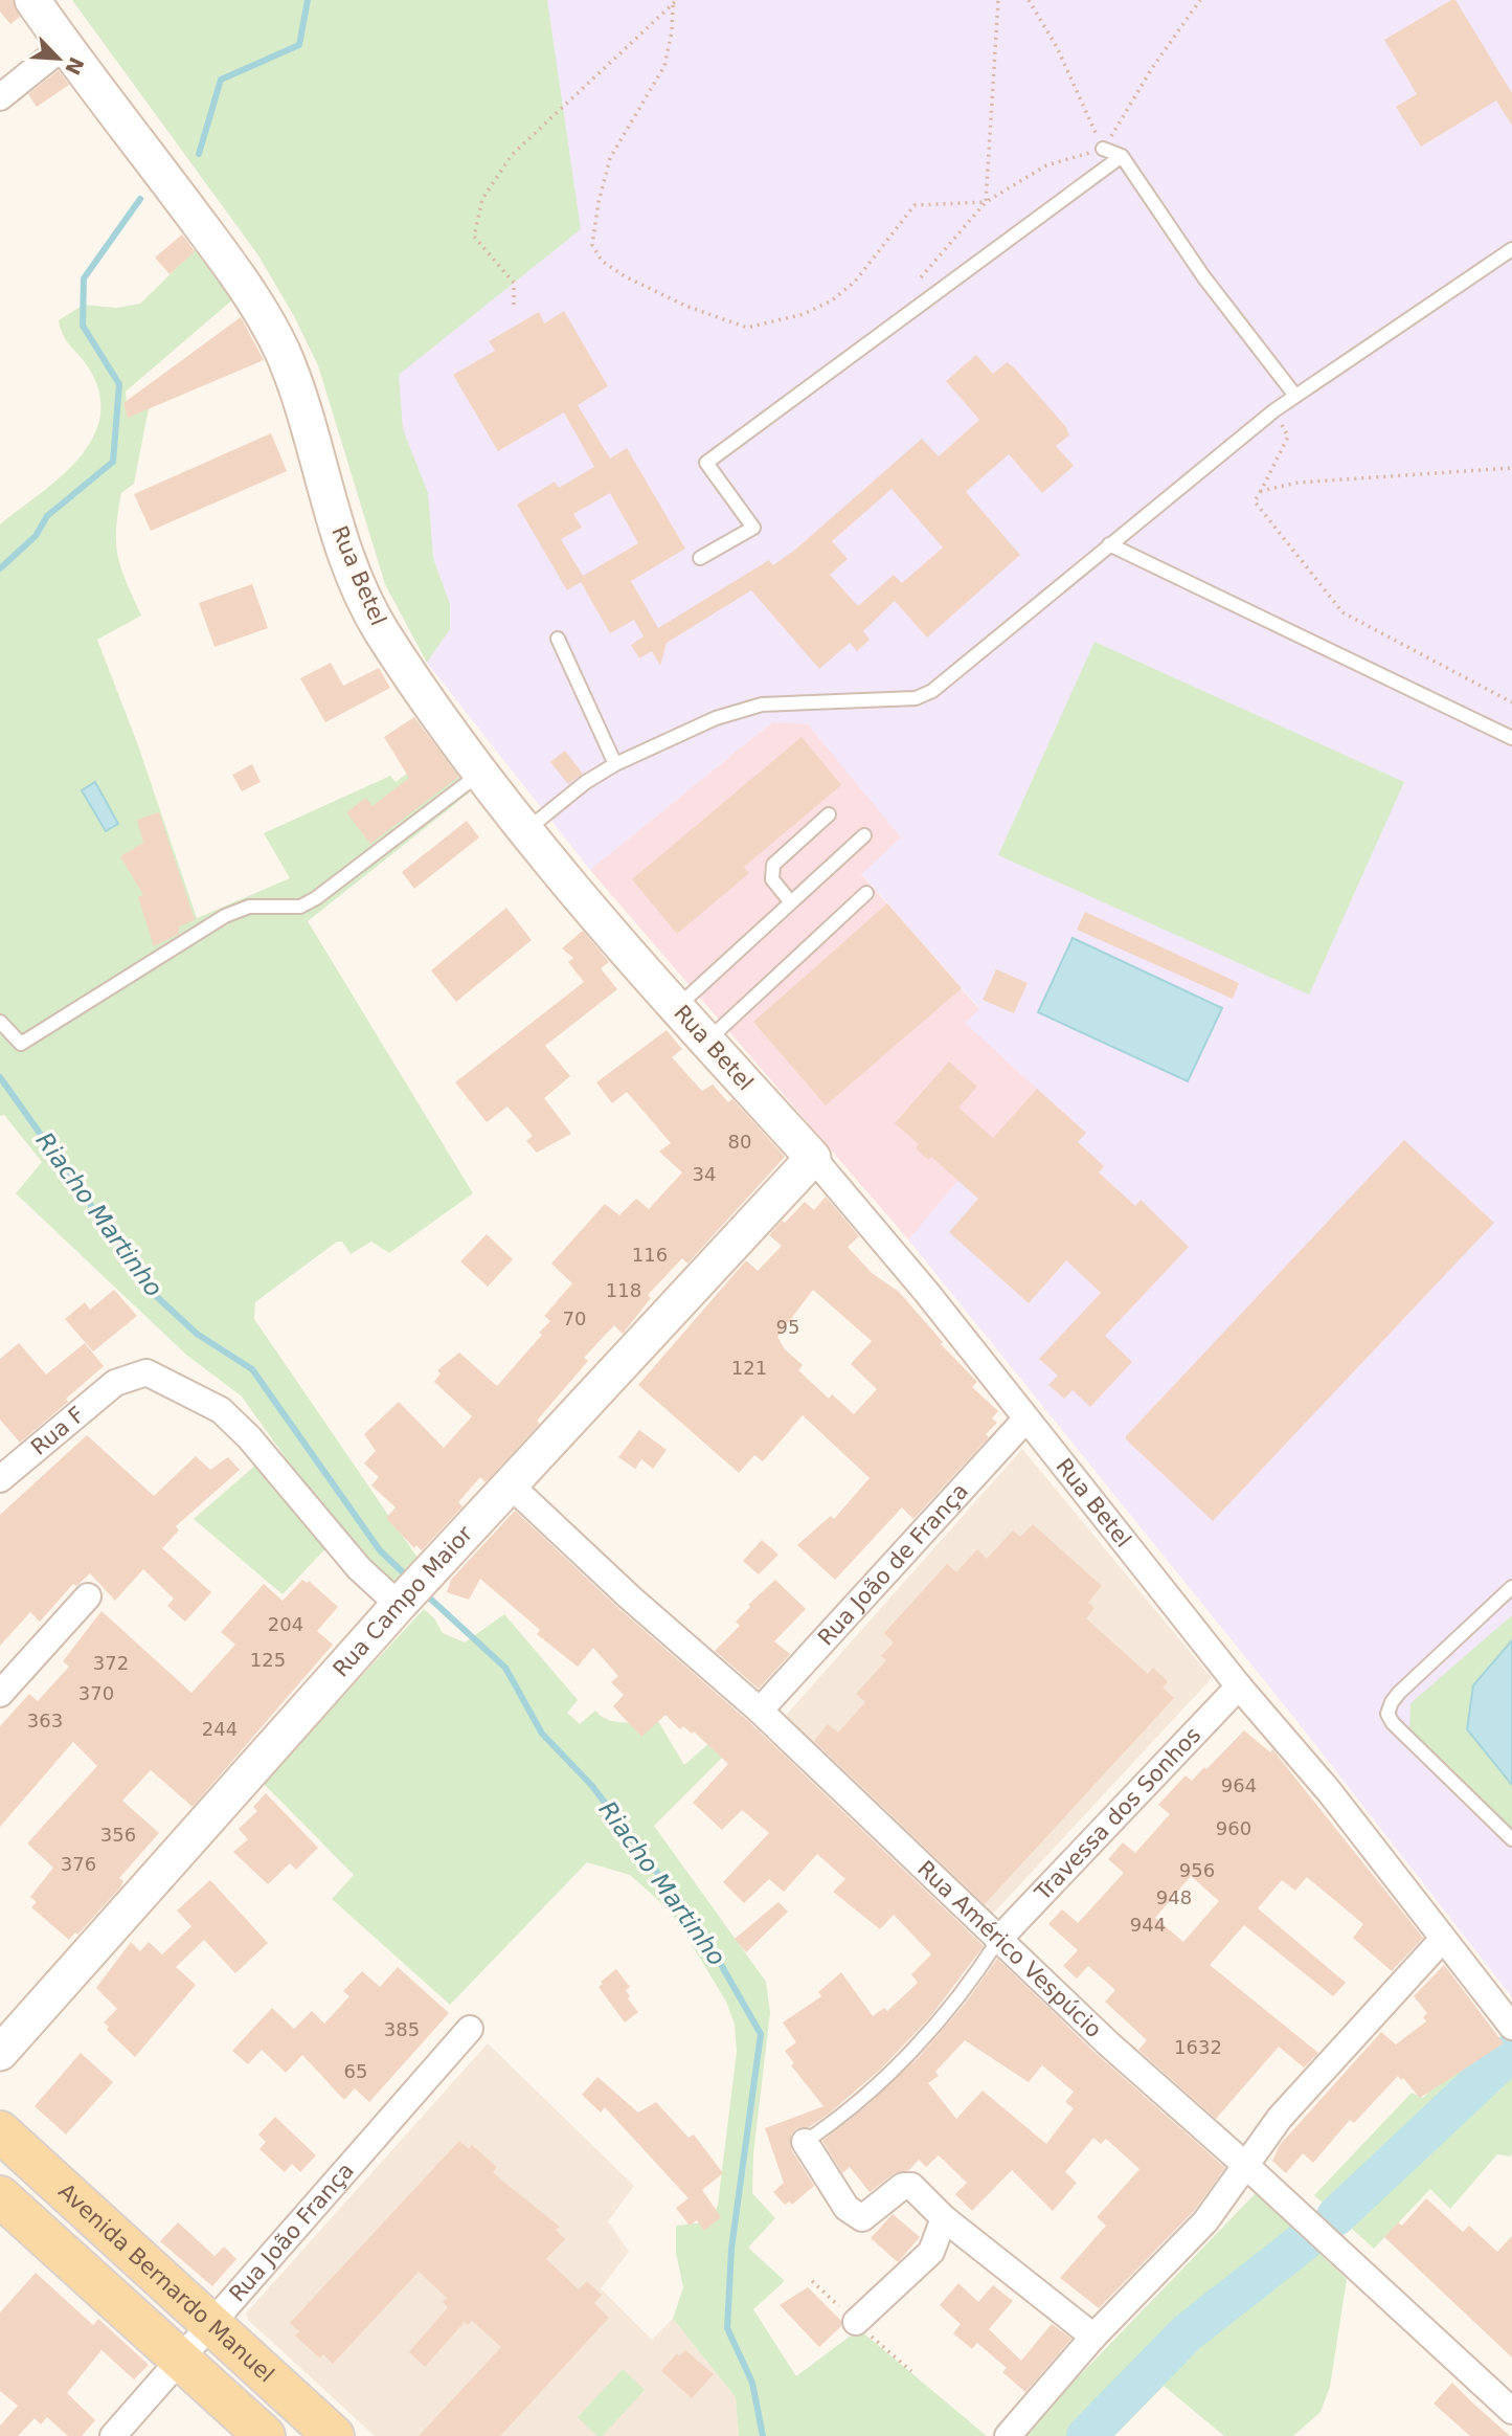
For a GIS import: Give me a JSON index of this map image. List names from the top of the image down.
{
  "streets": {
    "main road": ["Avenida Bernardo Manuel"],
    "street": [
      "Rua Betel",
      "Rua F",
      "Rua João de França",
      "Rua Campo Maior",
      "Travessa dos Sonhos",
      "Rua Américo Vespúcio",
      "Rua João França"
    ]
  },
  "crossings": [
    ["Rua Betel", "Rua João de França"],
    ["Rua Betel", "Rua Campo Maior"],
    ["Rua Betel", "Travessa dos Sonhos"],
    ["Rua F", "Rua Campo Maior"],
    ["Rua João de França", "Rua Américo Vespúcio"],
    ["Rua Campo Maior", "Rua Américo Vespúcio"],
    ["Travessa dos Sonhos", "Rua Américo Vespúcio"],
    ["Rua João França", "Avenida Bernardo Manuel"]
  ],
  "water": ["Riacho Martinho"],
  "house_numbers": [
    "80",
    "34",
    "116",
    "118",
    "70",
    "95",
    "121",
    "204",
    "125",
    "372",
    "370",
    "363",
    "244",
    "964",
    "960",
    "356",
    "376",
    "956",
    "948",
    "944",
    "385",
    "1632",
    "65"
  ],
  "north": "bottom right"
}
